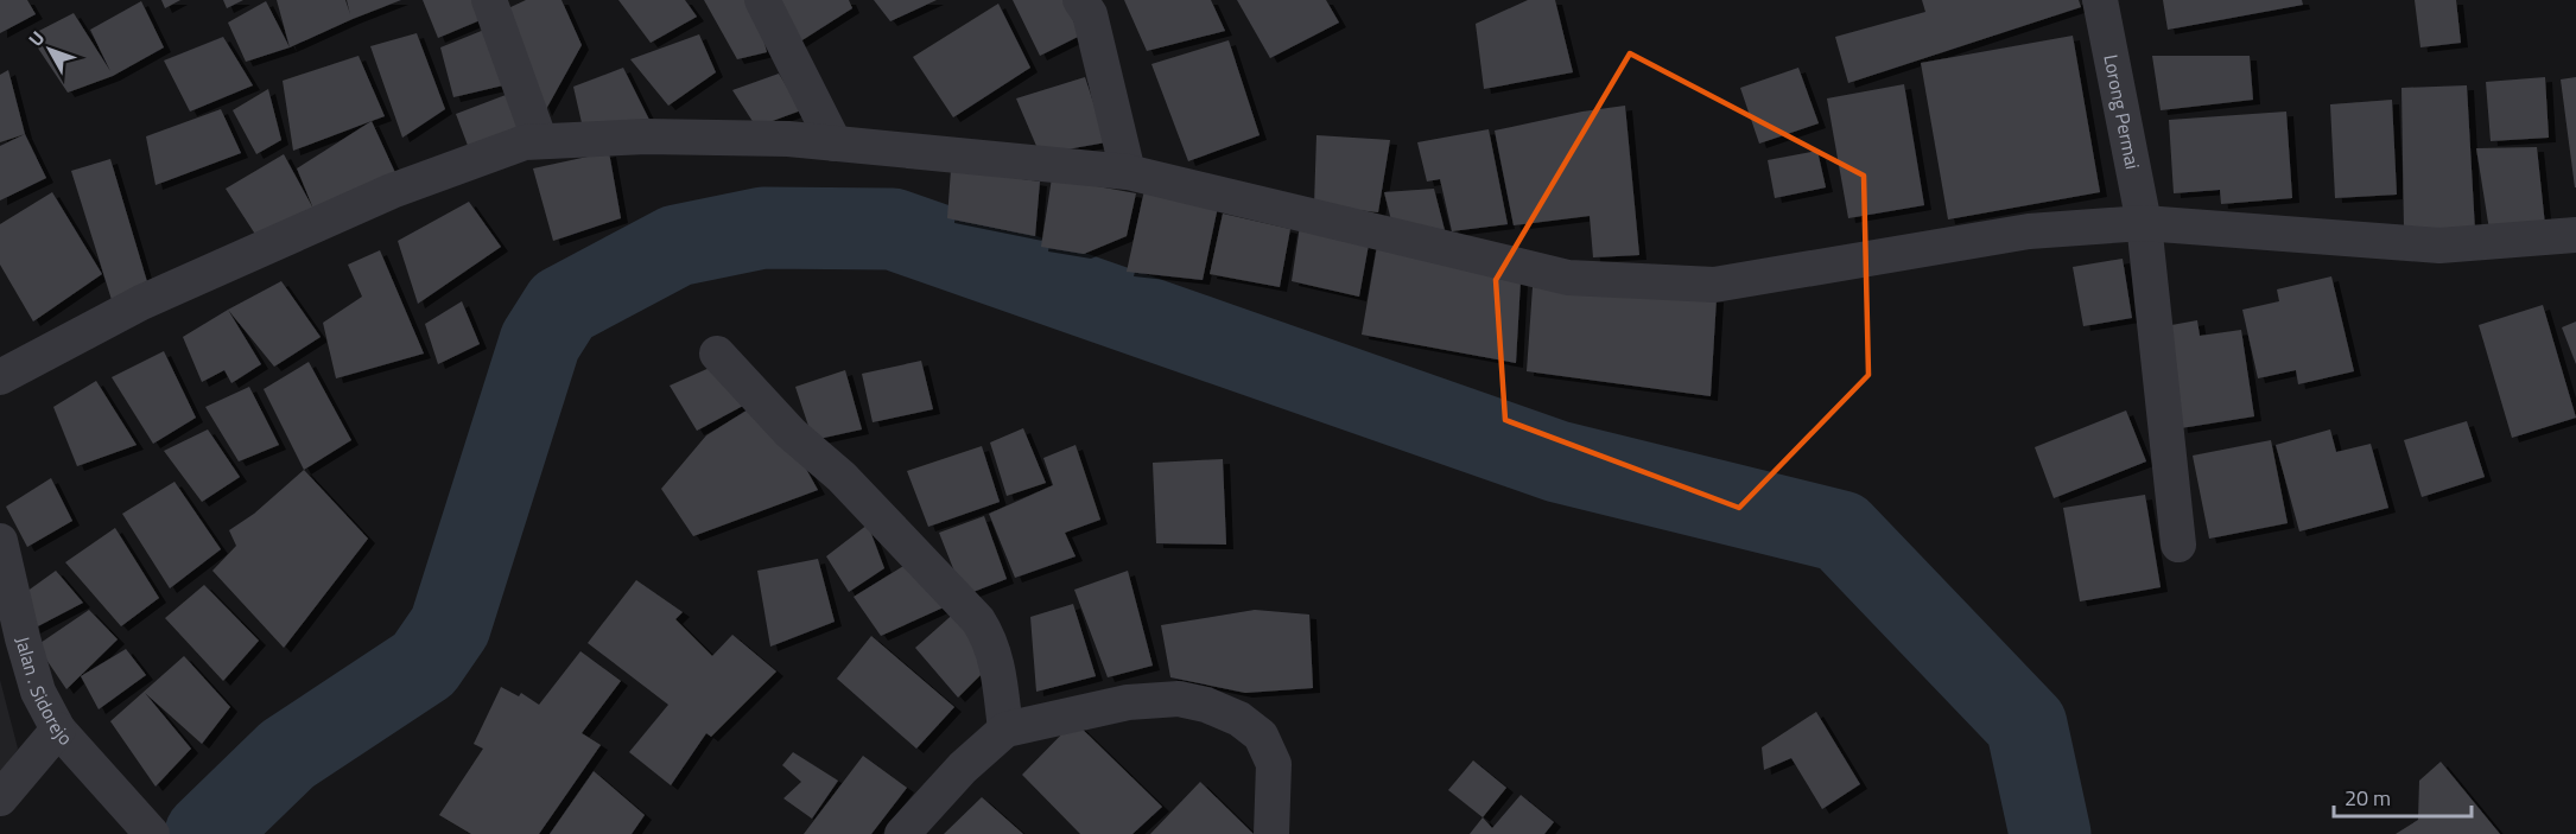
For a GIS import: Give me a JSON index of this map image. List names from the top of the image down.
{
  "streets": {
    "street": ["Lorong Permai", "Jalan . Sidorejo"]
  },
  "scale_bar": "20 m",
  "north": "top left"
}
